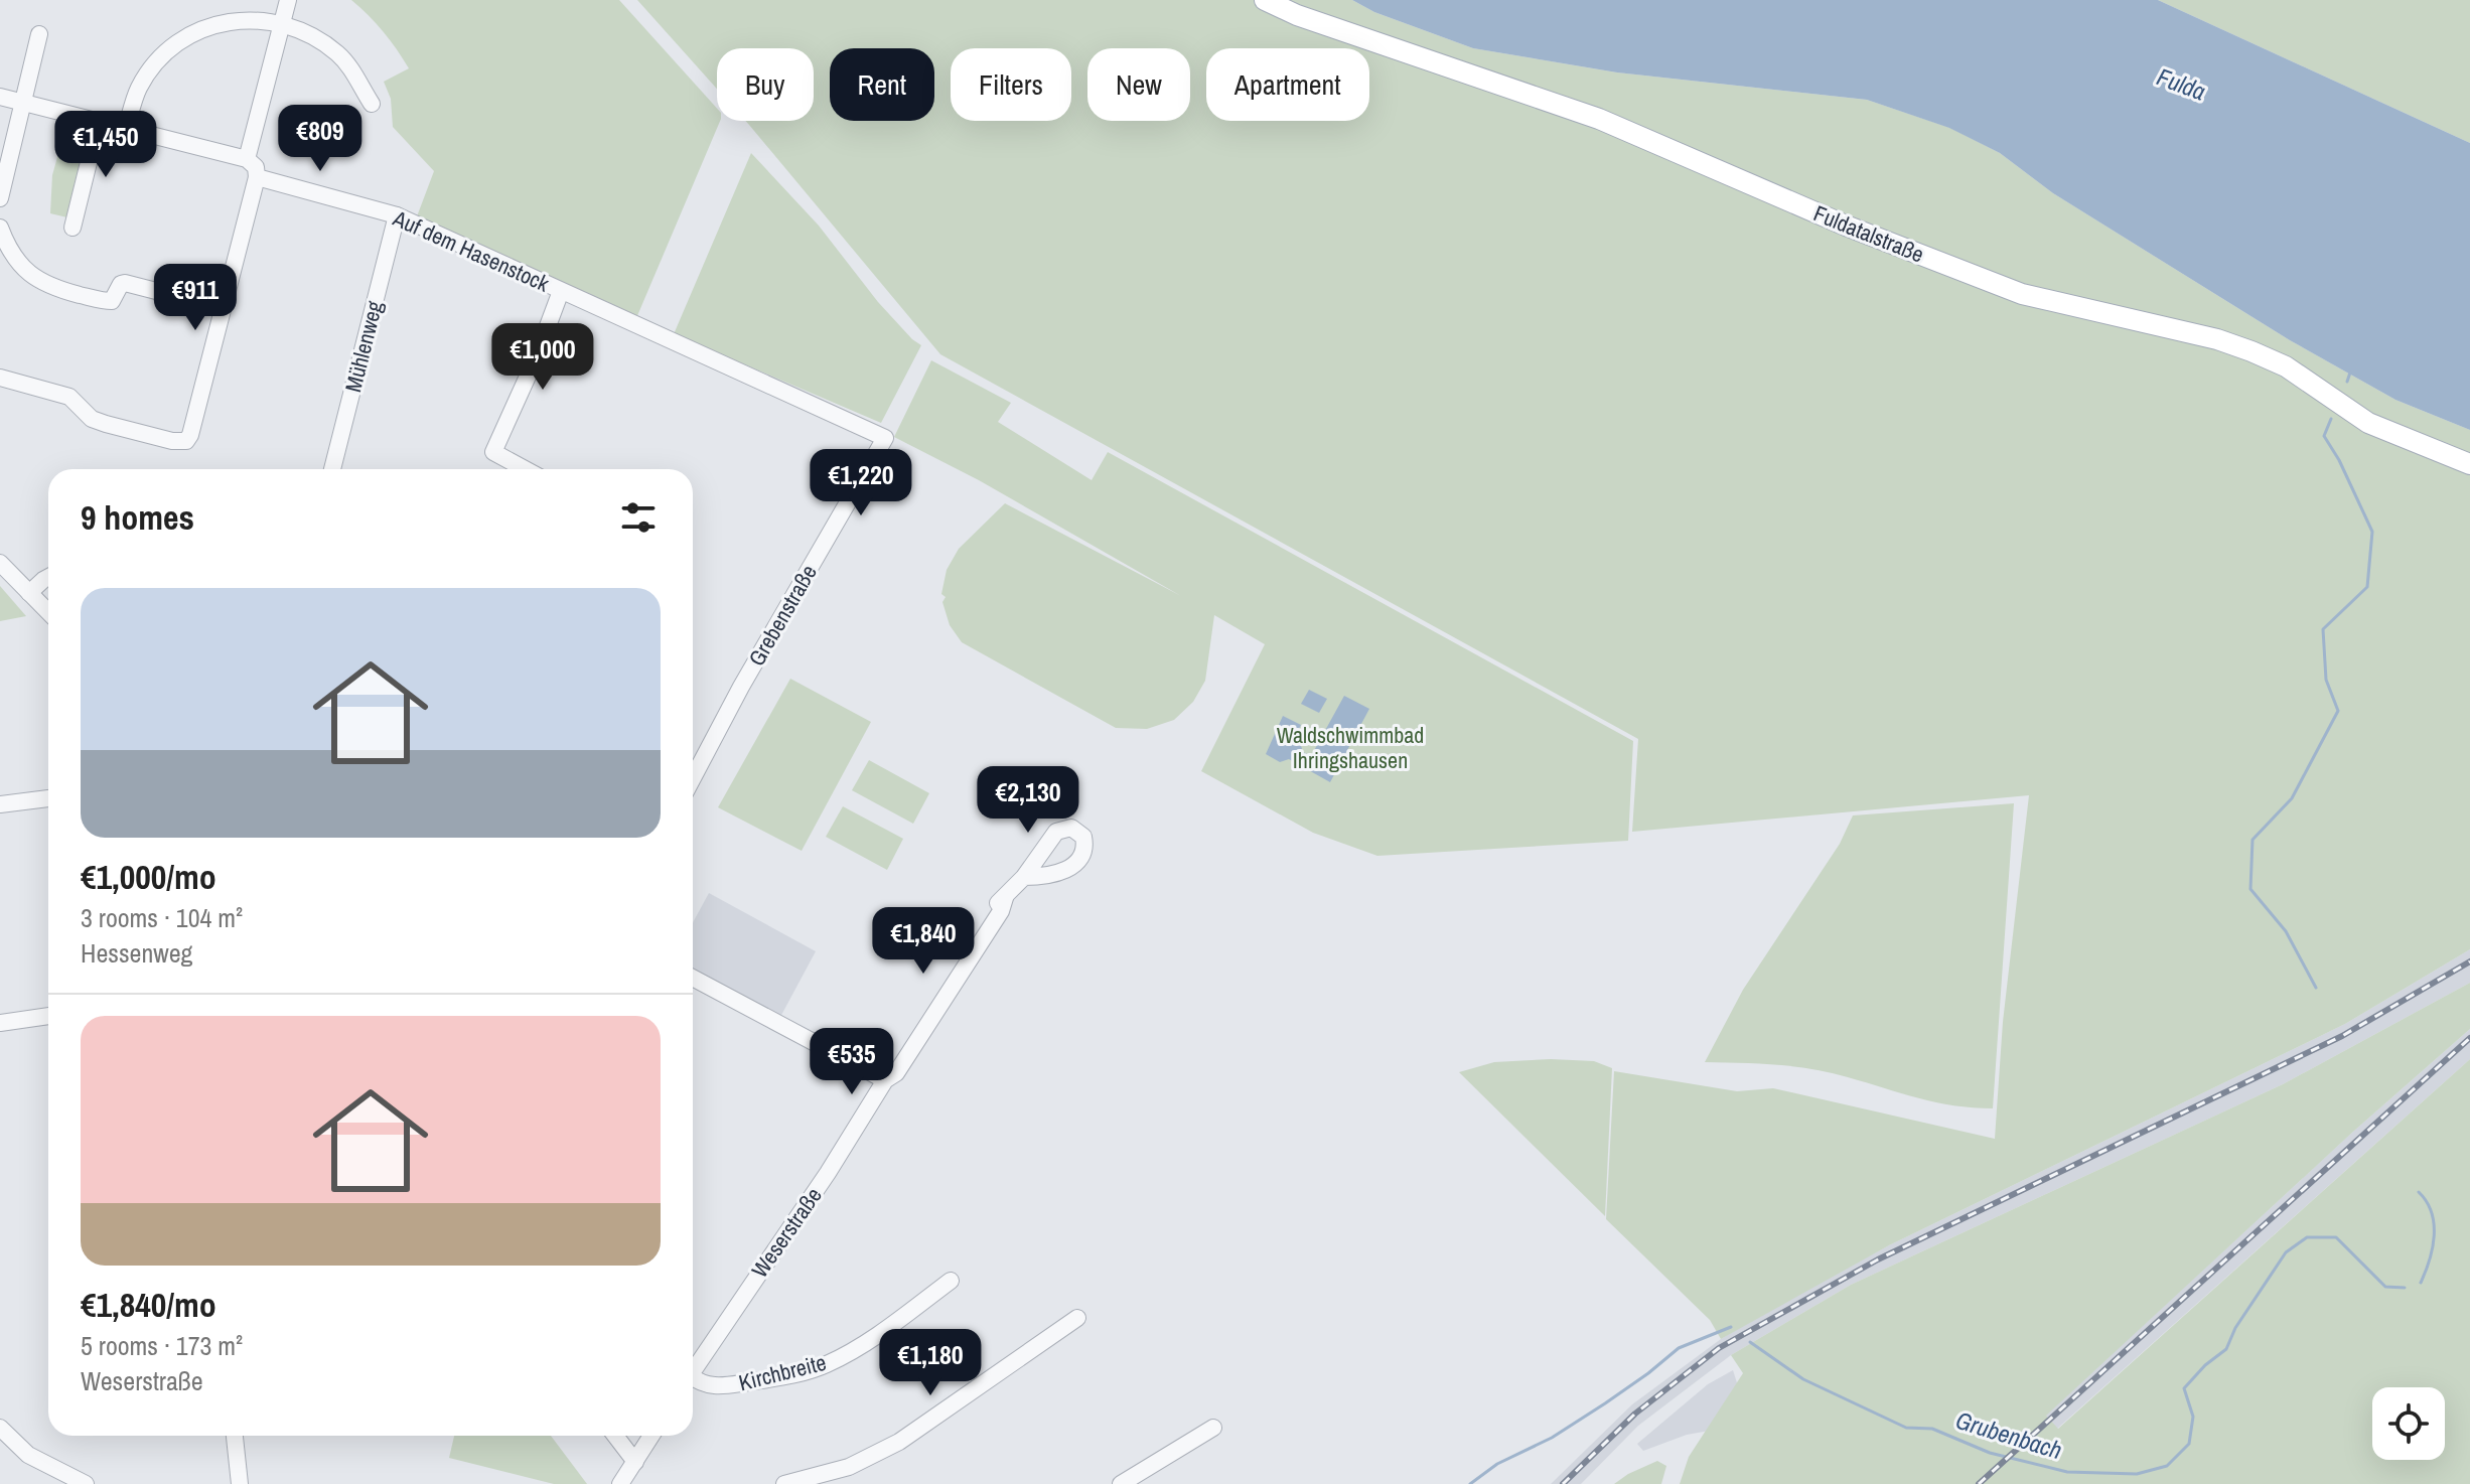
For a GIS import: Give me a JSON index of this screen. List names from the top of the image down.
{
  "streets": {
    "main road": ["Fuldatalstraße"],
    "street": [
      "Auf dem Hasenstock",
      "Mühlenweg",
      "Grebenstraße",
      "Weserstraße",
      "Kirchbreite"
    ]
  },
  "crossings": [
    ["Auf dem Hasenstock", "Mühlenweg"],
    ["Auf dem Hasenstock", "Grebenstraße"]
  ],
  "water": ["Fulda", "Grubenbach"],
  "parks": ["Waldschwimmbad Ihringshausen"],
  "page": {
    "chip": [
      "Buy",
      "Rent",
      "Filters",
      "New",
      "Apartment"
    ],
    "price": [
      "€809",
      "€1,450",
      "€911",
      "€1,000",
      "€1,220",
      "€2,130",
      "€1,840",
      "€535",
      "€1,180"
    ],
    "heading": "9 homes",
    "list": [
      {
        "name": "€1,000/mo",
        "note": "3 rooms · 104 m² · Hessenweg"
      },
      {
        "name": "€1,840/mo",
        "note": "5 rooms · 173 m² · Weserstraße"
      }
    ]
  }
}
